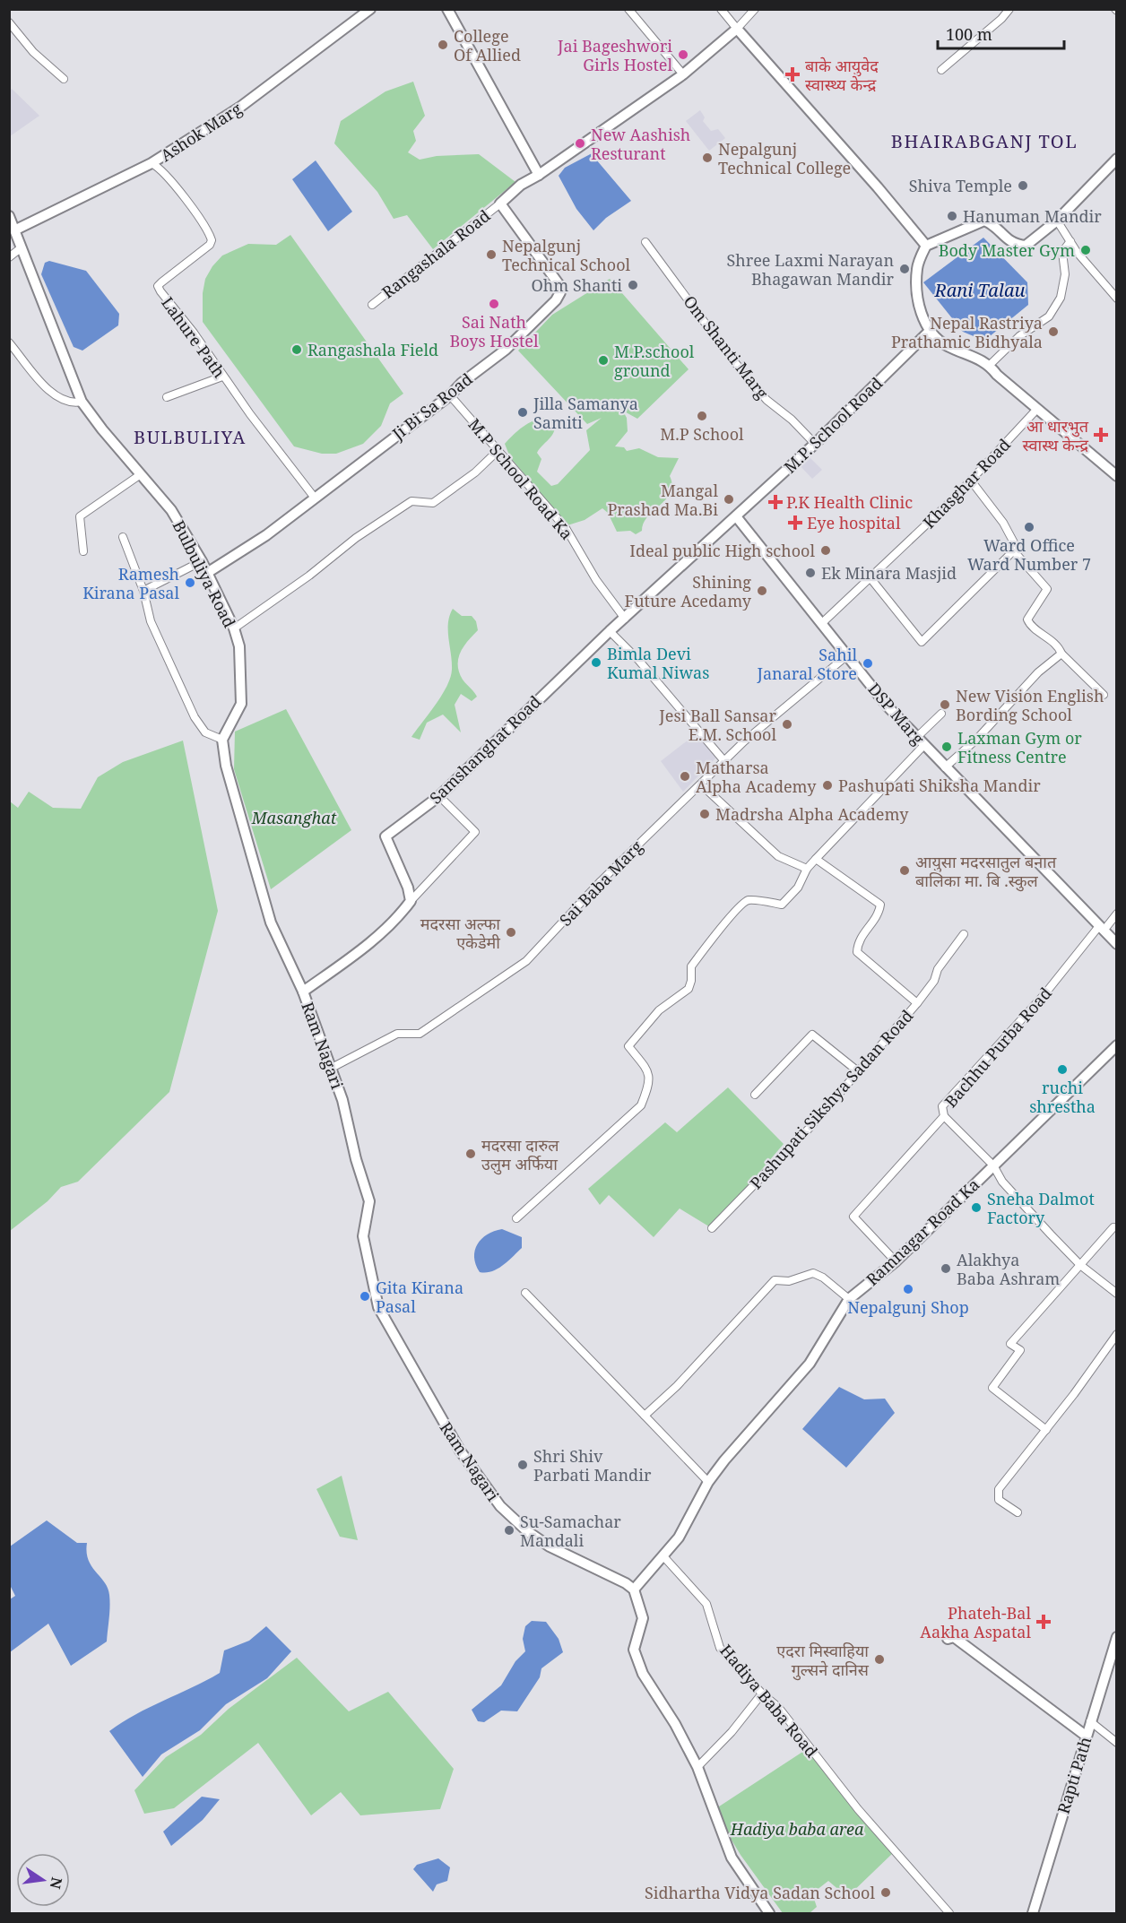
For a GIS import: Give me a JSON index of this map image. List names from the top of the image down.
{
  "streets": {
    "main road": [
      "Ashok Marg",
      "Ji Bi Sa Road",
      "M.P. School Road",
      "Bulbuliya Road",
      "DSP Marg",
      "Samshanghat Road",
      "Ram Nagari",
      "Ramnagar Road Ka",
      "Rapti Path"
    ],
    "street": [
      "Rangashala Road",
      "Lahure Path",
      "Om Shanti Marg",
      "M.P School Road Ka",
      "Khasghar Road",
      "Sai Baba Marg",
      "Bachhu Purba Road",
      "Pashupati Sikshya Sadan Road",
      "Hadiya Baba Road"
    ]
  },
  "crossings": [
    ["Ashok Marg", "Lahure Path"],
    ["Ashok Marg", "Bulbuliya Road"],
    ["Rangashala Road", "Ji Bi Sa Road"],
    ["Lahure Path", "Ji Bi Sa Road"],
    ["Om Shanti Marg", "M.P. School Road"],
    ["Ji Bi Sa Road", "M.P School Road Ka"],
    ["Ji Bi Sa Road", "Bulbuliya Road"],
    ["M.P. School Road", "DSP Marg"],
    ["M.P. School Road", "Samshanghat Road"],
    ["M.P School Road Ka", "Samshanghat Road"],
    ["Khasghar Road", "DSP Marg"],
    ["DSP Marg", "Samshanghat Road"],
    ["DSP Marg", "Sai Baba Marg"],
    ["DSP Marg", "Bachhu Purba Road"],
    ["Sai Baba Marg", "Ram Nagari"],
    ["Ram Nagari", "Ramnagar Road Ka"],
    ["Bachhu Purba Road", "Ramnagar Road Ka"],
    ["Ramnagar Road Ka", "Hadiya Baba Road"]
  ],
  "districts": ["BHAIRABGANJ TOL", "BULBULIYA"],
  "water": ["Rani Talau"],
  "parks": ["Masanghat", "Hadiya baba area"],
  "places": {
    "other": [
      "College Of Allied",
      "Jai Bageshwori Girls Hostel",
      "New Aashish Resturant",
      "Nepalgunj Technical College",
      "Shiva Temple",
      "Hanuman Mandir",
      "Body Master Gym",
      "Nepalgunj Technical School",
      "Shree Laxmi Narayan Bhagawan Mandir",
      "Ohm Shanti",
      "Sai Nath Boys Hostel",
      "Nepal Rastriya Prathamic Bidhyala",
      "Rangashala Field",
      "M.P.school ground",
      "Jilla Samanya Samiti",
      "M.P School",
      "Mangal Prashad Ma.Bi",
      "Ward Office Ward Number 7",
      "Ideal public High school",
      "Ek Minara Masjid",
      "Ramesh Kirana Pasal",
      "Shining Future Acedamy",
      "Bimla Devi Kumal Niwas",
      "Sahil Janaral Store",
      "New Vision English Bording School",
      "Jesi Ball Sansar E.M. School",
      "Laxman Gym or Fitness Centre",
      "Matharsa Alpha Academy",
      "Pashupati Shiksha Mandir",
      "Madrsha Alpha Academy",
      "आयुसा मदरसातुल बनात बालिका मा. बि .स्कुल",
      "मदरसा अल्फा एकेडेमी",
      "ruchi shrestha",
      "मदरसा दारुल उलुम अर्फिया",
      "Sneha Dalmot Factory",
      "Alakhya Baba Ashram",
      "Nepalgunj Shop",
      "Gita Kirana Pasal",
      "Shri Shiv Parbati Mandir",
      "Su-Samachar Mandali",
      "एदरा मिस्वाहिया गुल्सने दानिस",
      "Sidhartha Vidya Sadan School"
    ],
    "health": [
      "बाके आयुवेद स्वास्थ्य केन्द्र",
      "आ धारभुत स्वास्थ केन्द्र",
      "P.K Health Clinic",
      "Eye hospital",
      "Phateh-Bal Aakha Aspatal"
    ]
  },
  "scale_bar": "100 m",
  "north": "right"
}
